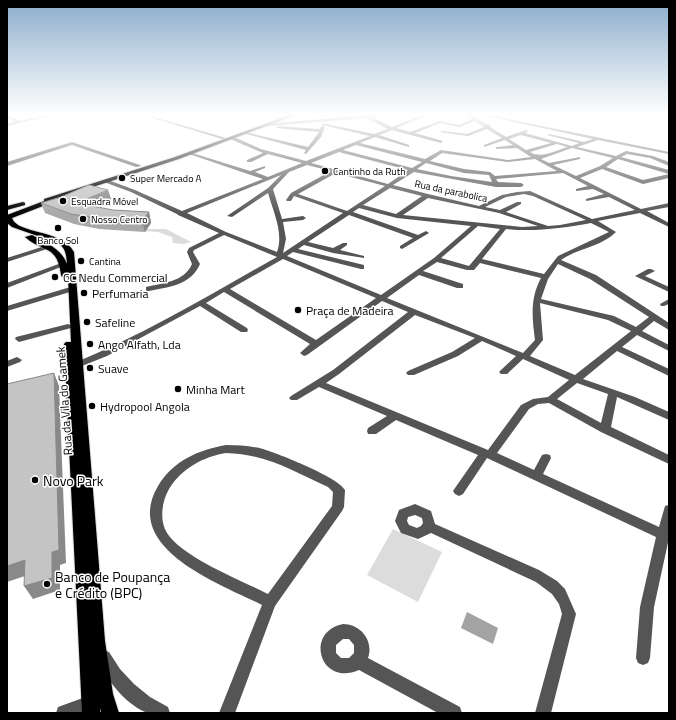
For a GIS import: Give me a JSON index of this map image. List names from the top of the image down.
{
  "streets": {
    "main road": ["Rua da Vila do Gamek"],
    "street": ["Rua da parabolica"]
  },
  "places": [
    "Cantinho da Ruth",
    "Super Mercado A",
    "Esquadra Móvel",
    "Nosso Centro",
    "Banco Sol",
    "Cantina",
    "CC Nedu Commercial",
    "Perfumaria",
    "Praça de Madeira",
    "Safeline",
    "Ango Alfath, Lda",
    "Suave",
    "Minha Mart",
    "Hydropool Angola",
    "Novo Park",
    "Banco de Poupança e Crédito (BPC)"
  ]
}
